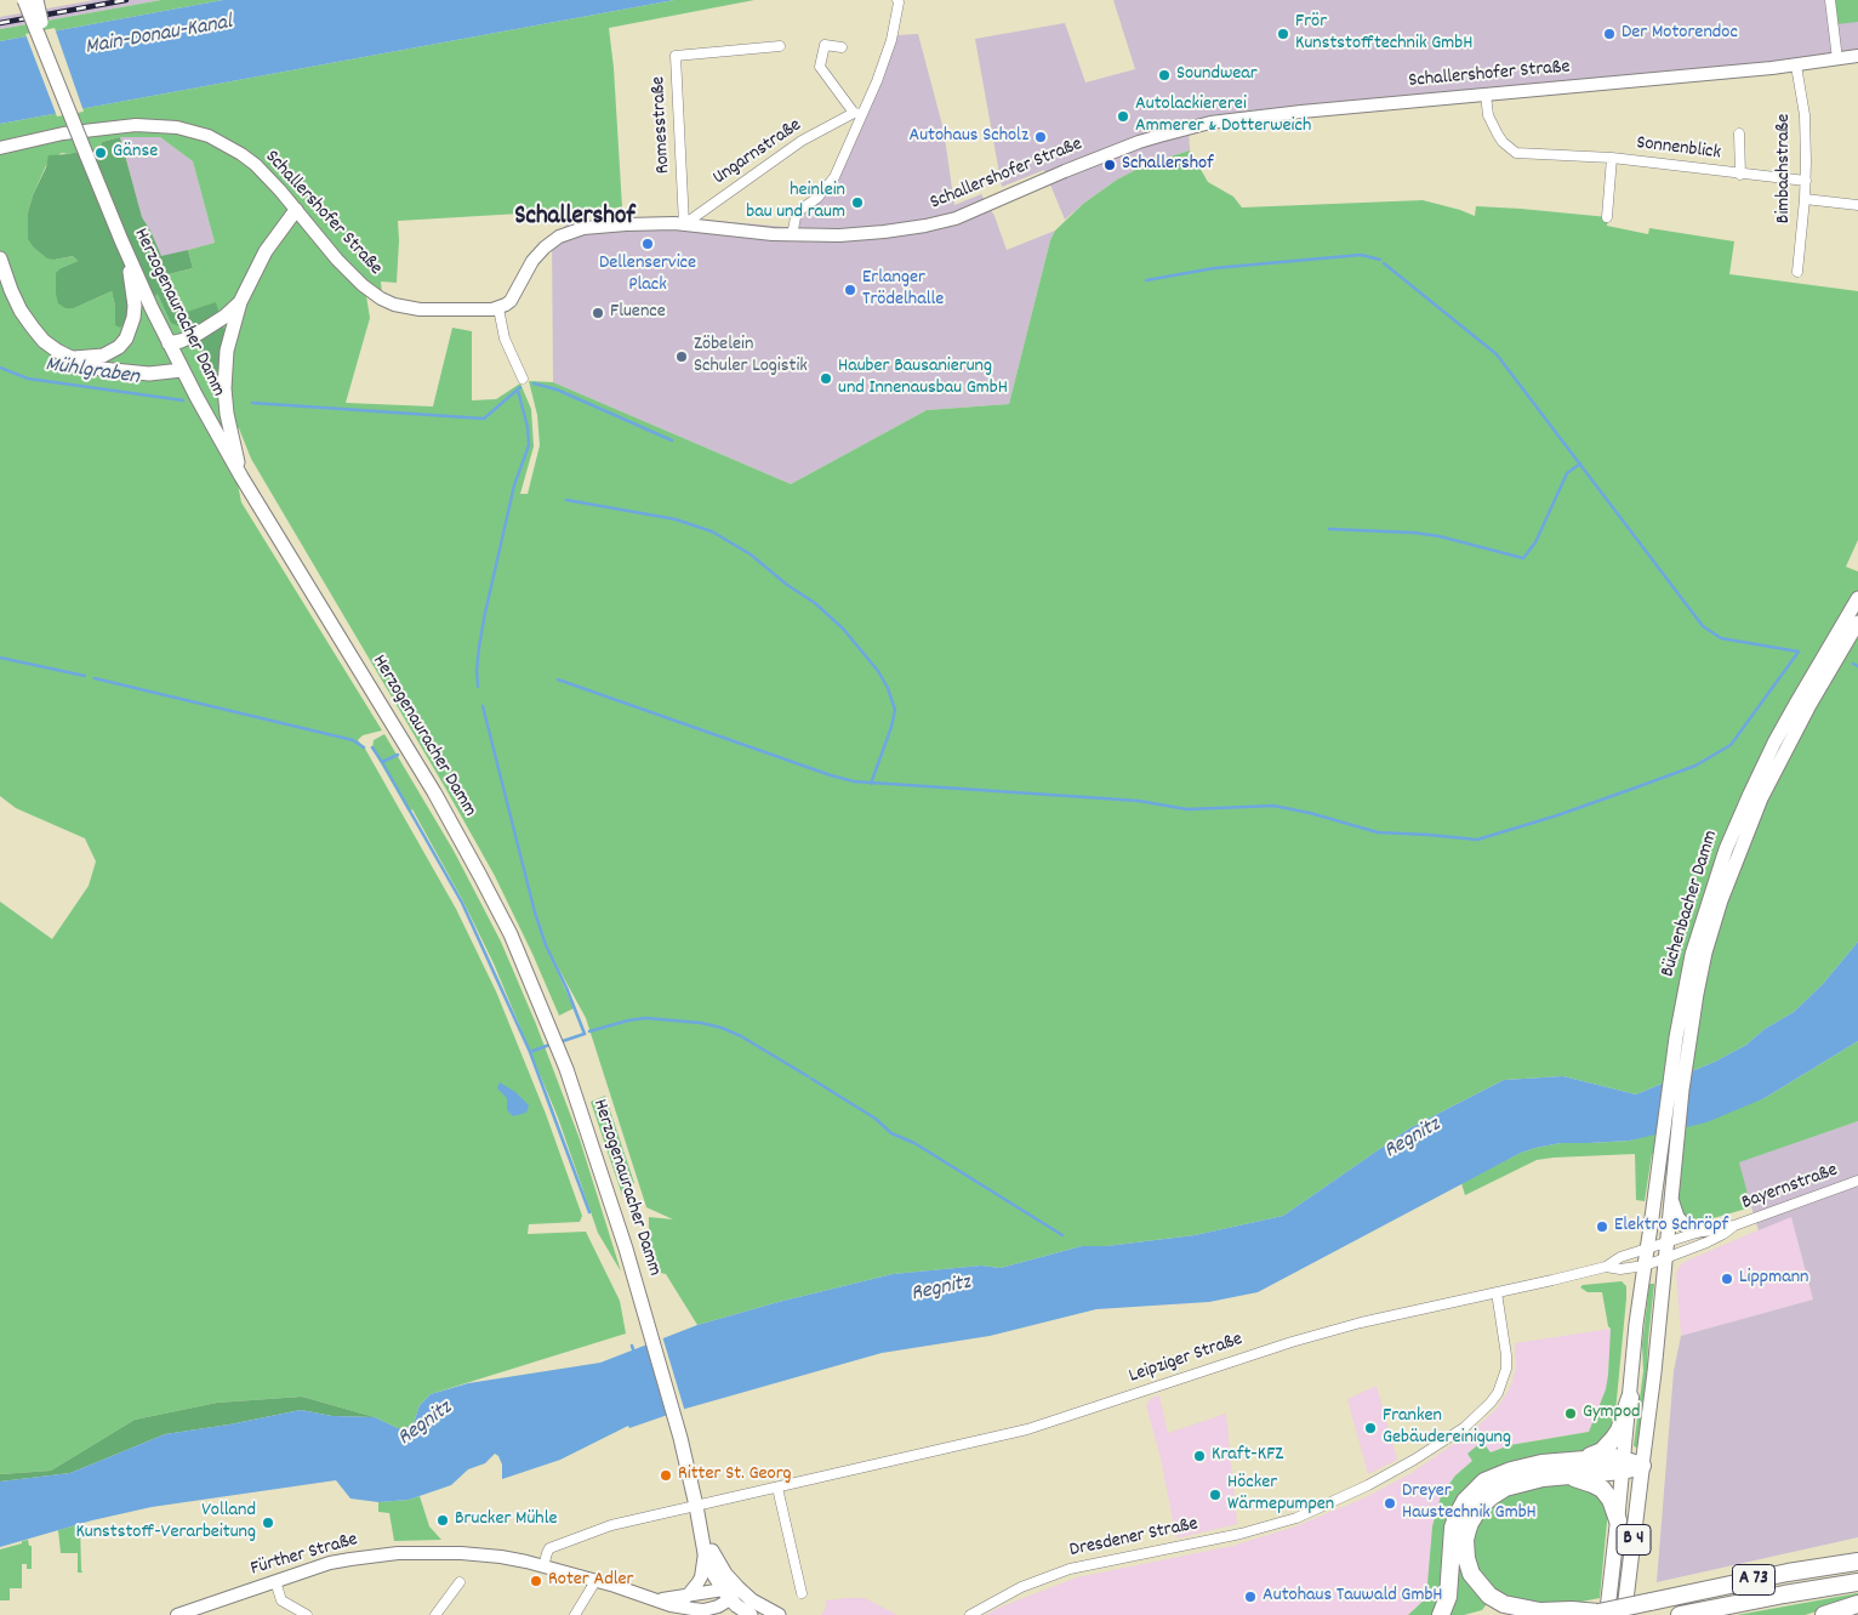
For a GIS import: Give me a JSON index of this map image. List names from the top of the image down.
{
  "streets": {
    "highway": ["A 73"],
    "main road": ["Herzogenauracher Damm", "Büchenbacher Damm", "B 4"],
    "street": [
      "Schallershofer Straße",
      "Romesstraße",
      "Sonnenblick",
      "Ungarnstraße",
      "Bimbachstraße",
      "Bayernstraße",
      "Leipziger Straße",
      "Dresdener Straße",
      "Fürther Straße"
    ]
  },
  "crossings": [
    ["Schallershofer Straße", "Romesstraße"],
    ["Schallershofer Straße", "Sonnenblick"],
    ["Schallershofer Straße", "Ungarnstraße"],
    ["Schallershofer Straße", "Bimbachstraße"],
    ["Romesstraße", "Ungarnstraße"],
    ["Sonnenblick", "Bimbachstraße"],
    ["Herzogenauracher Damm", "Leipziger Straße"],
    ["Herzogenauracher Damm", "Fürther Straße"],
    ["Büchenbacher Damm", "Bayernstraße"],
    ["Büchenbacher Damm", "Leipziger Straße"],
    ["Büchenbacher Damm", "B 4"],
    ["Büchenbacher Damm", "A 73"],
    ["Leipziger Straße", "Dresdener Straße"],
    ["Leipziger Straße", "Fürther Straße"],
    ["B 4", "A 73"]
  ],
  "districts": ["Schallershof"],
  "water": ["Main-Donau-Kanal", "Mühlgraben", "Regnitz"],
  "places": [
    "Frör Kunststofftechnik GmbH",
    "Der Motorendoc",
    "Soundwear",
    "Autolackiererei Ammerer & Dotterweich",
    "Autohaus Scholz",
    "Gänse",
    "Schallershof",
    "heinlein bau und raum",
    "Dellenservice Plack",
    "Erlanger Trödelhalle",
    "Fluence",
    "Zöbelein Schuler Logistik",
    "Hauber Bausanierung und Innenausbau GmbH",
    "Elektro Schröpf",
    "Lippmann",
    "Gympod",
    "Franken Gebäudereinigung",
    "Kraft-KFZ",
    "Ritter St. Georg",
    "Höcker Wärmepumpen",
    "Dreyer Haustechnik GmbH",
    "Brucker Mühle",
    "Volland Kunststoff-Verarbeitung",
    "Roter Adler",
    "Autohaus Tauwald GmbH"
  ]
}
